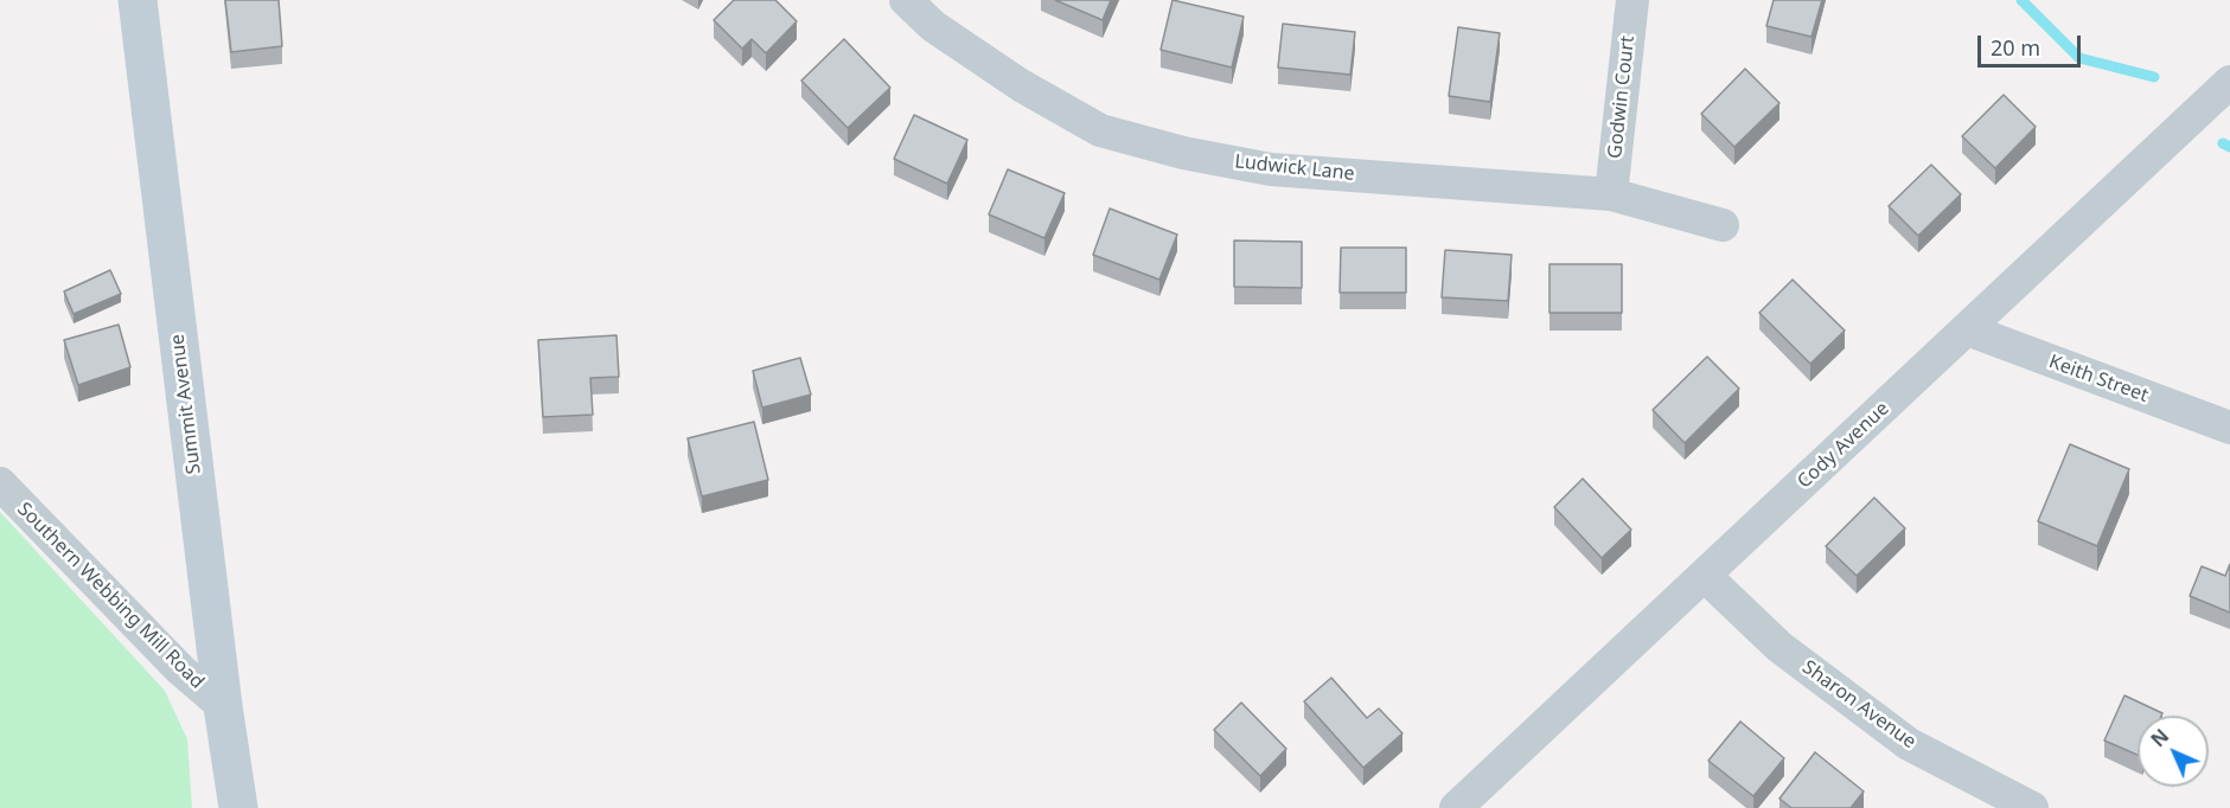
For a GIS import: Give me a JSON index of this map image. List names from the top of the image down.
{
  "streets": {
    "main road": ["Summit Avenue"],
    "street": [
      "Godwin Court",
      "Ludwick Lane",
      "Keith Street",
      "Cody Avenue",
      "Southern Webbing Mill Road",
      "Sharon Avenue"
    ]
  },
  "crossings": [
    ["Godwin Court", "Ludwick Lane"],
    ["Keith Street", "Cody Avenue"],
    ["Summit Avenue", "Southern Webbing Mill Road"],
    ["Cody Avenue", "Sharon Avenue"]
  ],
  "scale_bar": "20 m",
  "north": "top left"
}
